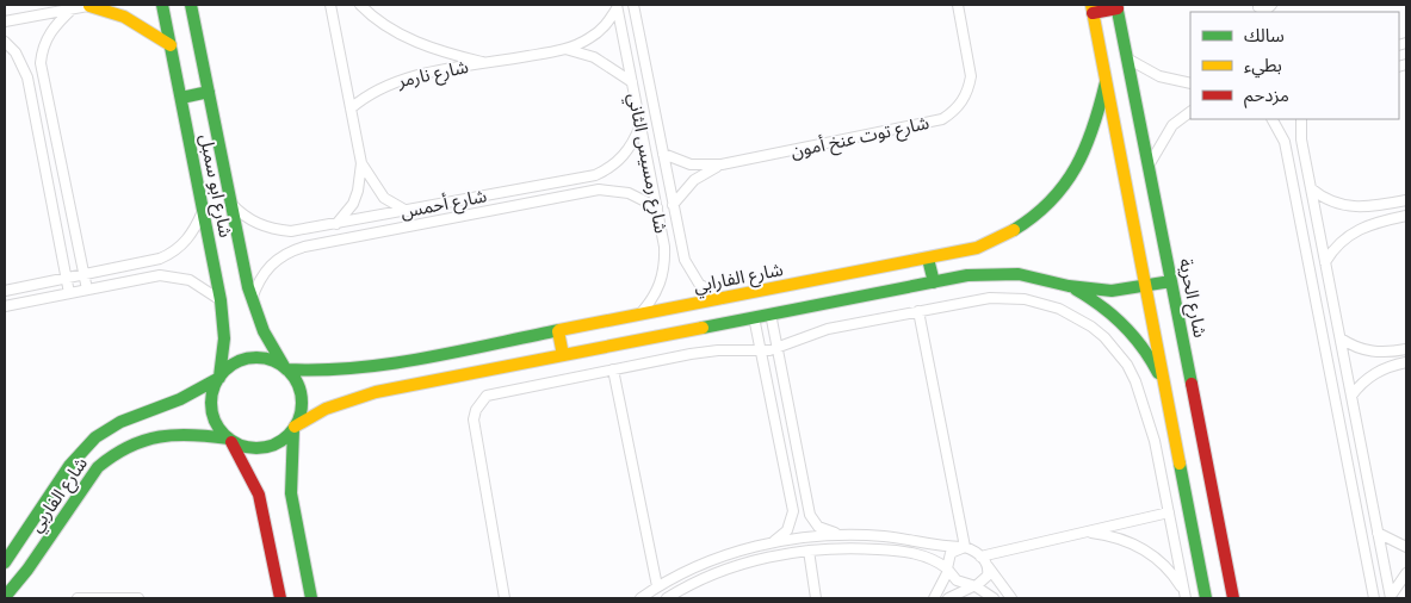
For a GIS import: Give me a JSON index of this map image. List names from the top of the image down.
{
  "streets": {
    "street": [
      "شارع نارمر",
      "شارع توت عنخ أمون",
      "شارع رمسيس الثاني",
      "شارع ابو سمبل",
      "شارع أحمس",
      "شارع الفارابي",
      "شارع الحرية",
      "شارع الفاربي"
    ]
  },
  "crossings": [
    ["شارع نارمر", "شارع رمسيس الثاني"],
    ["شارع توت عنخ أمون", "شارع رمسيس الثاني"],
    ["شارع رمسيس الثاني", "شارع أحمس"],
    ["شارع رمسيس الثاني", "شارع الفارابي"],
    ["شارع ابو سمبل", "شارع أحمس"],
    ["شارع ابو سمبل", "شارع الفارابي"],
    ["شارع ابو سمبل", "شارع الفاربي"],
    ["شارع الفارابي", "شارع الفاربي"]
  ],
  "legend": ["سالك", "بطيء", "مزدحم"]
}
